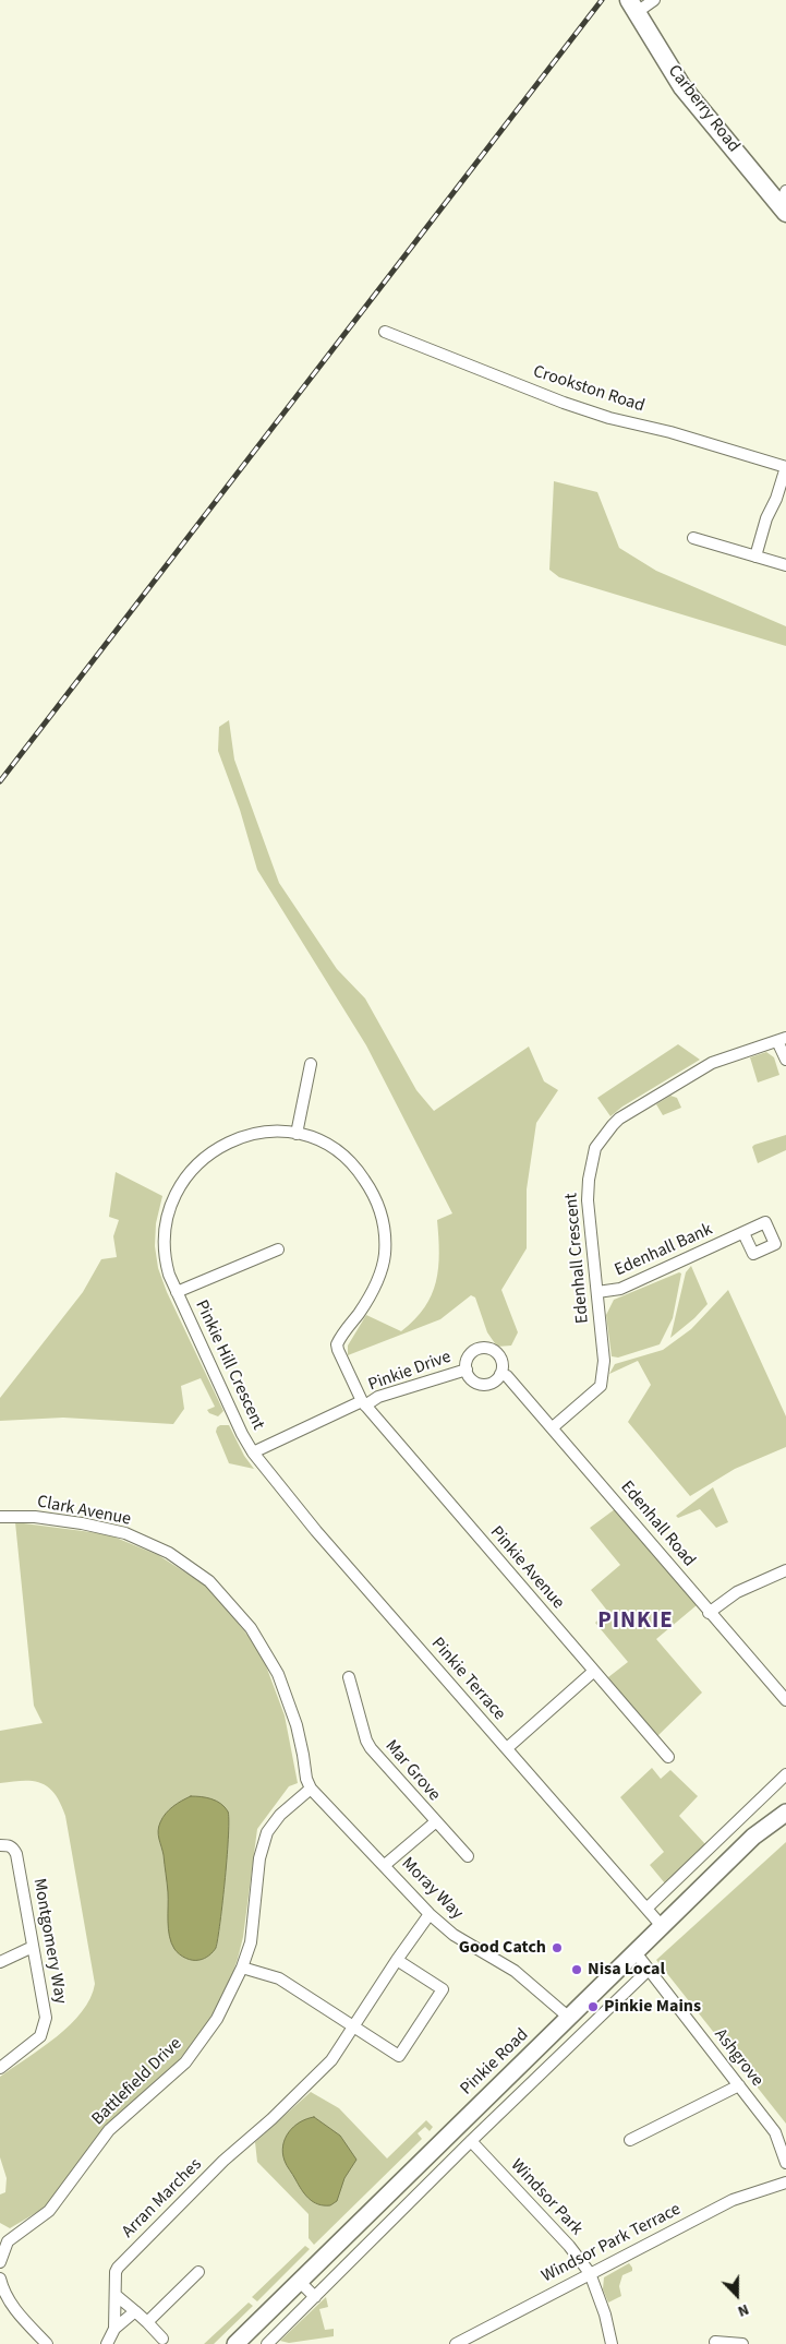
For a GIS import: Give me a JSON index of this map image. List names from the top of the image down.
{
  "streets": {
    "main road": ["Carberry Road", "Pinkie Road"],
    "street": [
      "Crookston Road",
      "Edenhall Bank",
      "Edenhall Crescent",
      "Pinkie Hill Crescent",
      "Pinkie Drive",
      "Clark Avenue",
      "Edenhall Road",
      "Pinkie Avenue",
      "Pinkie Terrace",
      "Mar Grove",
      "Moray Way",
      "Montgomery Way",
      "Ashgrove",
      "Battlefield Drive",
      "Windsor Park",
      "Arran Marches",
      "Windsor Park Terrace"
    ]
  },
  "crossings": [
    ["Edenhall Bank", "Edenhall Crescent"],
    ["Edenhall Crescent", "Edenhall Road"],
    ["Pinkie Hill Crescent", "Pinkie Drive"],
    ["Pinkie Hill Crescent", "Pinkie Avenue"],
    ["Pinkie Hill Crescent", "Pinkie Terrace"],
    ["Pinkie Drive", "Edenhall Road"],
    ["Pinkie Drive", "Pinkie Avenue"],
    ["Pinkie Drive", "Pinkie Terrace"],
    ["Clark Avenue", "Moray Way"],
    ["Clark Avenue", "Battlefield Drive"],
    ["Pinkie Terrace", "Pinkie Road"],
    ["Mar Grove", "Moray Way"],
    ["Moray Way", "Pinkie Road"],
    ["Moray Way", "Battlefield Drive"],
    ["Moray Way", "Arran Marches"],
    ["Ashgrove", "Pinkie Road"],
    ["Windsor Park", "Windsor Park Terrace"]
  ],
  "districts": ["PINKIE"],
  "places": ["Good Catch", "Nisa Local", "Pinkie Mains"],
  "north": "bottom"
}
